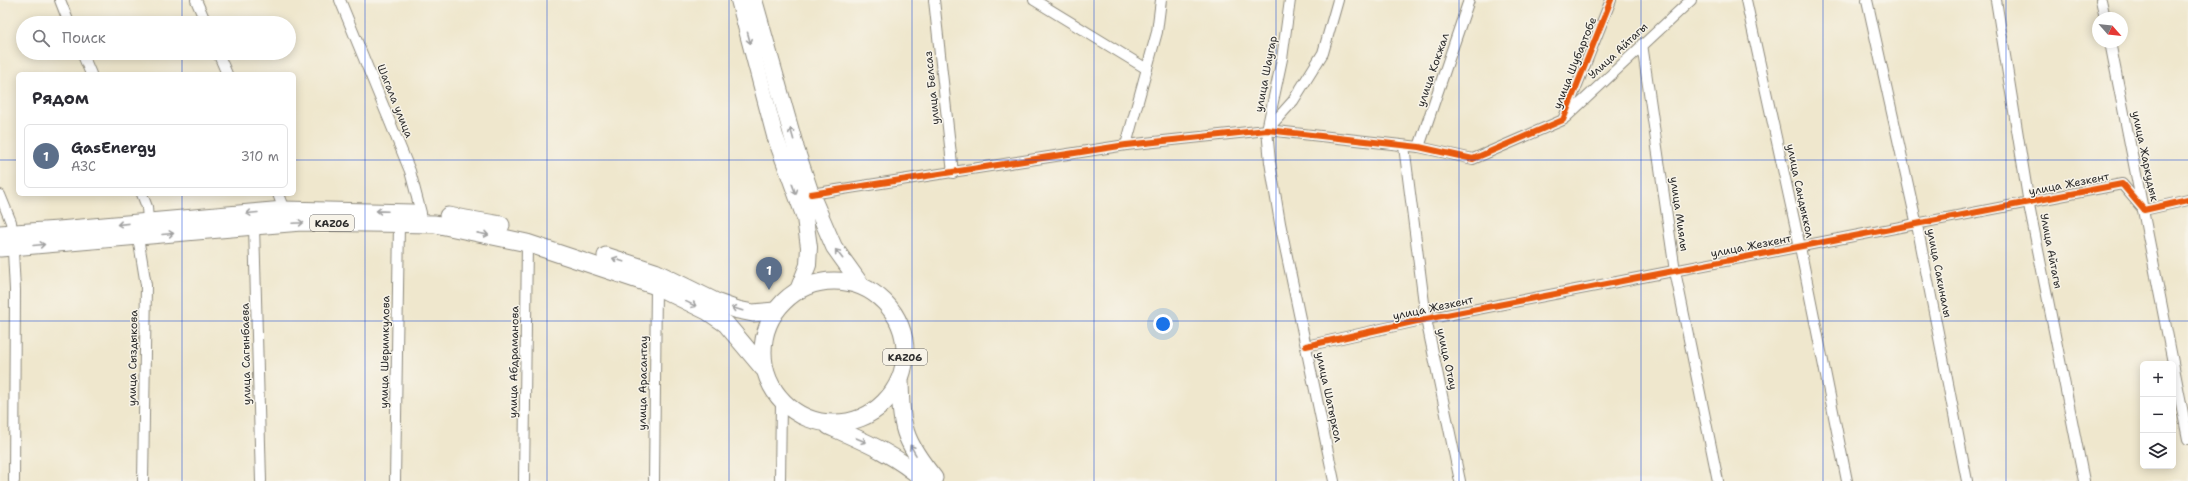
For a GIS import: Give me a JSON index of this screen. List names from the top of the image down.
{
  "streets": {
    "highway": ["KАZ06"],
    "street": [
      "Улица Айтагы",
      "улица Шубартобе",
      "улица Кокжал",
      "улица Шаугар",
      "улица Белсаз",
      "Шагала улица",
      "улица Жаркудык",
      "улица Жезкент",
      "улица Сандыккол",
      "улица Миялы",
      "улица Сакиналы",
      "улица Шеримкулова",
      "улица Сагынбаева",
      "улица Сыздыкова",
      "улица Отау",
      "улица Абдраманова",
      "улица Арасантау",
      "улица Шатыркол"
    ]
  },
  "crossings": [
    ["Улица Айтагы", "улица Шубартобе"],
    ["Улица Айтагы", "улица Жезкент"],
    ["Улица Айтагы", "улица Миялы"],
    ["улица Шубартобе", "улица Кокжал"],
    ["улица Шубартобе", "улица Шаугар"],
    ["улица Шубартобе", "улица Белсаз"],
    ["улица Шубартобе", "улица Отау"],
    ["улица Шаугар", "улица Шатыркол"],
    ["Шагала улица", "KАZ06"],
    ["улица Жаркудык", "улица Жезкент"],
    ["улица Жезкент", "улица Сандыккол"],
    ["улица Жезкент", "улица Миялы"],
    ["улица Жезкент", "улица Сакиналы"],
    ["улица Жезкент", "улица Отау"],
    ["улица Жезкент", "улица Шатыркол"],
    ["KАZ06", "улица Шеримкулова"],
    ["KАZ06", "улица Сагынбаева"],
    ["KАZ06", "улица Сыздыкова"],
    ["KАZ06", "улица Абдраманова"],
    ["KАZ06", "улица Арасантау"]
  ],
  "north": "bottom right",
  "page": {
    "search": "Поиск",
    "heading": "Рядом",
    "list": [
      {
        "mark": "1",
        "name": "GasEnergy",
        "note": "АЗС",
        "value": "310 m"
      }
    ],
    "pins": "1",
    "map_buttons": ["+", "−"]
  }
}
